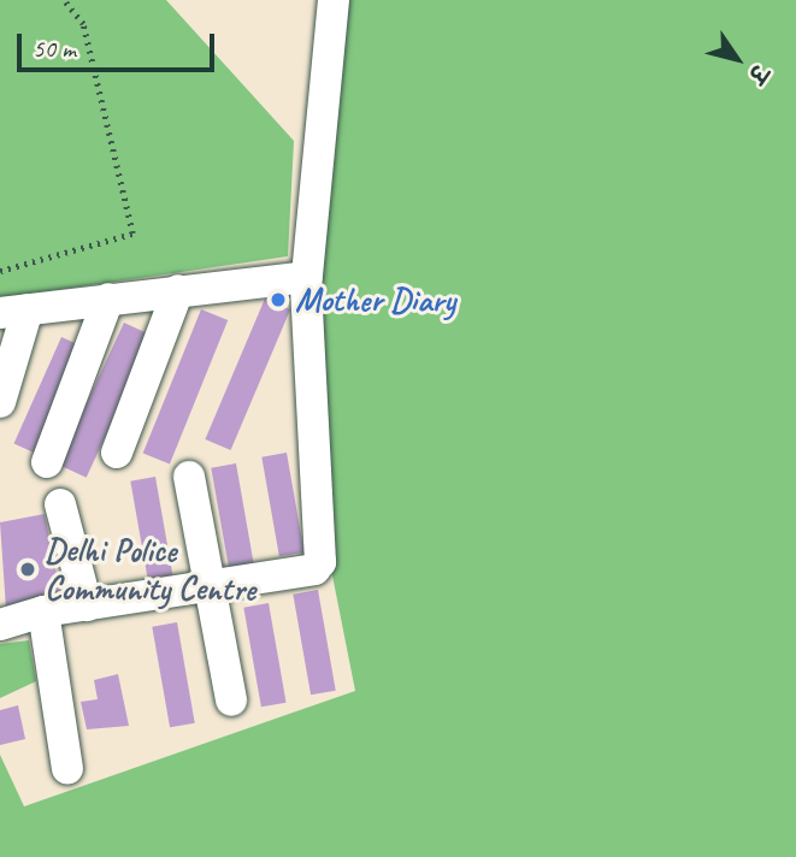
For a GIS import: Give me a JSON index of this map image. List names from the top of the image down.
{
  "places": ["Mother Diary", "Delhi Police Community Centre"],
  "scale_bar": "50 m",
  "north": "bottom right"
}
